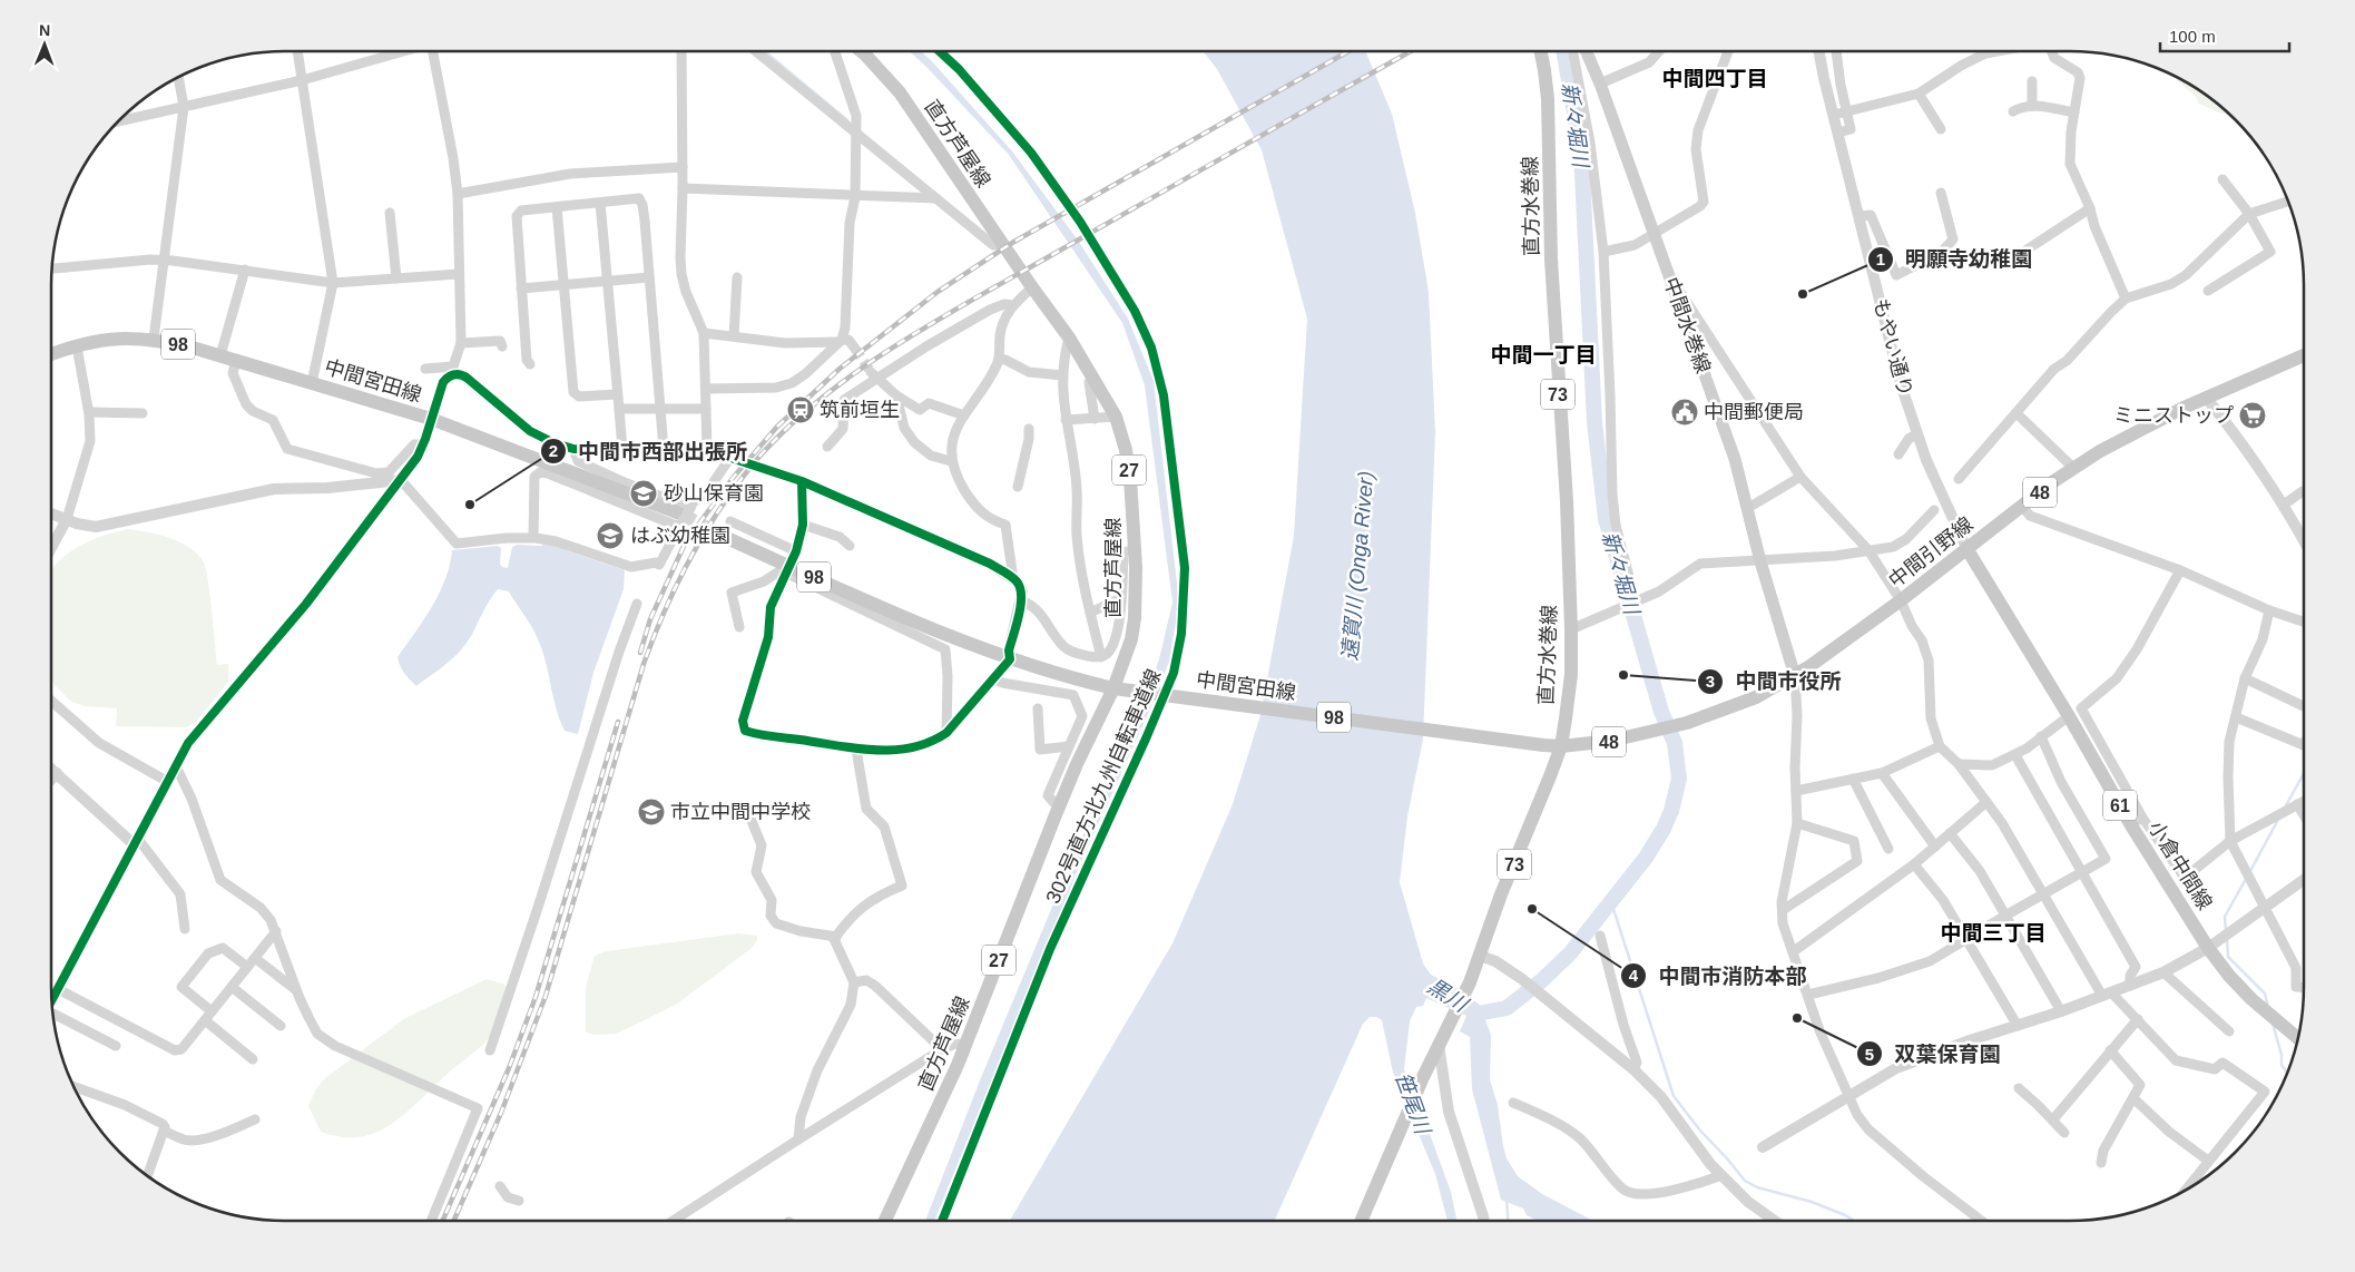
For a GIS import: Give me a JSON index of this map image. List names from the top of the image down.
{
  "streets": {
    "main road": [
      "直方芦屋線",
      "直方水巻線",
      "中間水巻線",
      "98",
      "中間宮田線",
      "73",
      "27",
      "48",
      "中間引野線",
      "61",
      "小倉中間線"
    ],
    "street": ["もやい通り"],
    "cycle path": ["302号直方北九州自転車道線"]
  },
  "crossings": [
    ["直方芦屋線", "中間宮田線"],
    ["直方水巻線", "中間宮田線"],
    ["直方水巻線", "中間引野線"],
    ["中間水巻線", "中間引野線"],
    ["もやい通り", "中間引野線"],
    ["もやい通り", "小倉中間線"],
    ["中間宮田線", "中間引野線"],
    ["中間引野線", "小倉中間線"]
  ],
  "districts": ["中間四丁目", "中間一丁目", "中間三丁目"],
  "water": [
    "新々堀川",
    "遠賀川 (Onga River)",
    "黒川",
    "笹尾川"
  ],
  "places": {
    "other": [
      "明願寺幼稚園",
      "中間市西部出張所",
      "中間市役所",
      "中間市消防本部",
      "双葉保育園"
    ],
    "station": ["筑前垣生"],
    "public building": ["中間郵便局"],
    "supermarket": ["ミニストップ"],
    "school or university": ["砂山保育園", "はぶ幼稚園", "市立中間中学校"]
  },
  "scale_bar": "100 m",
  "north": "top"
}
